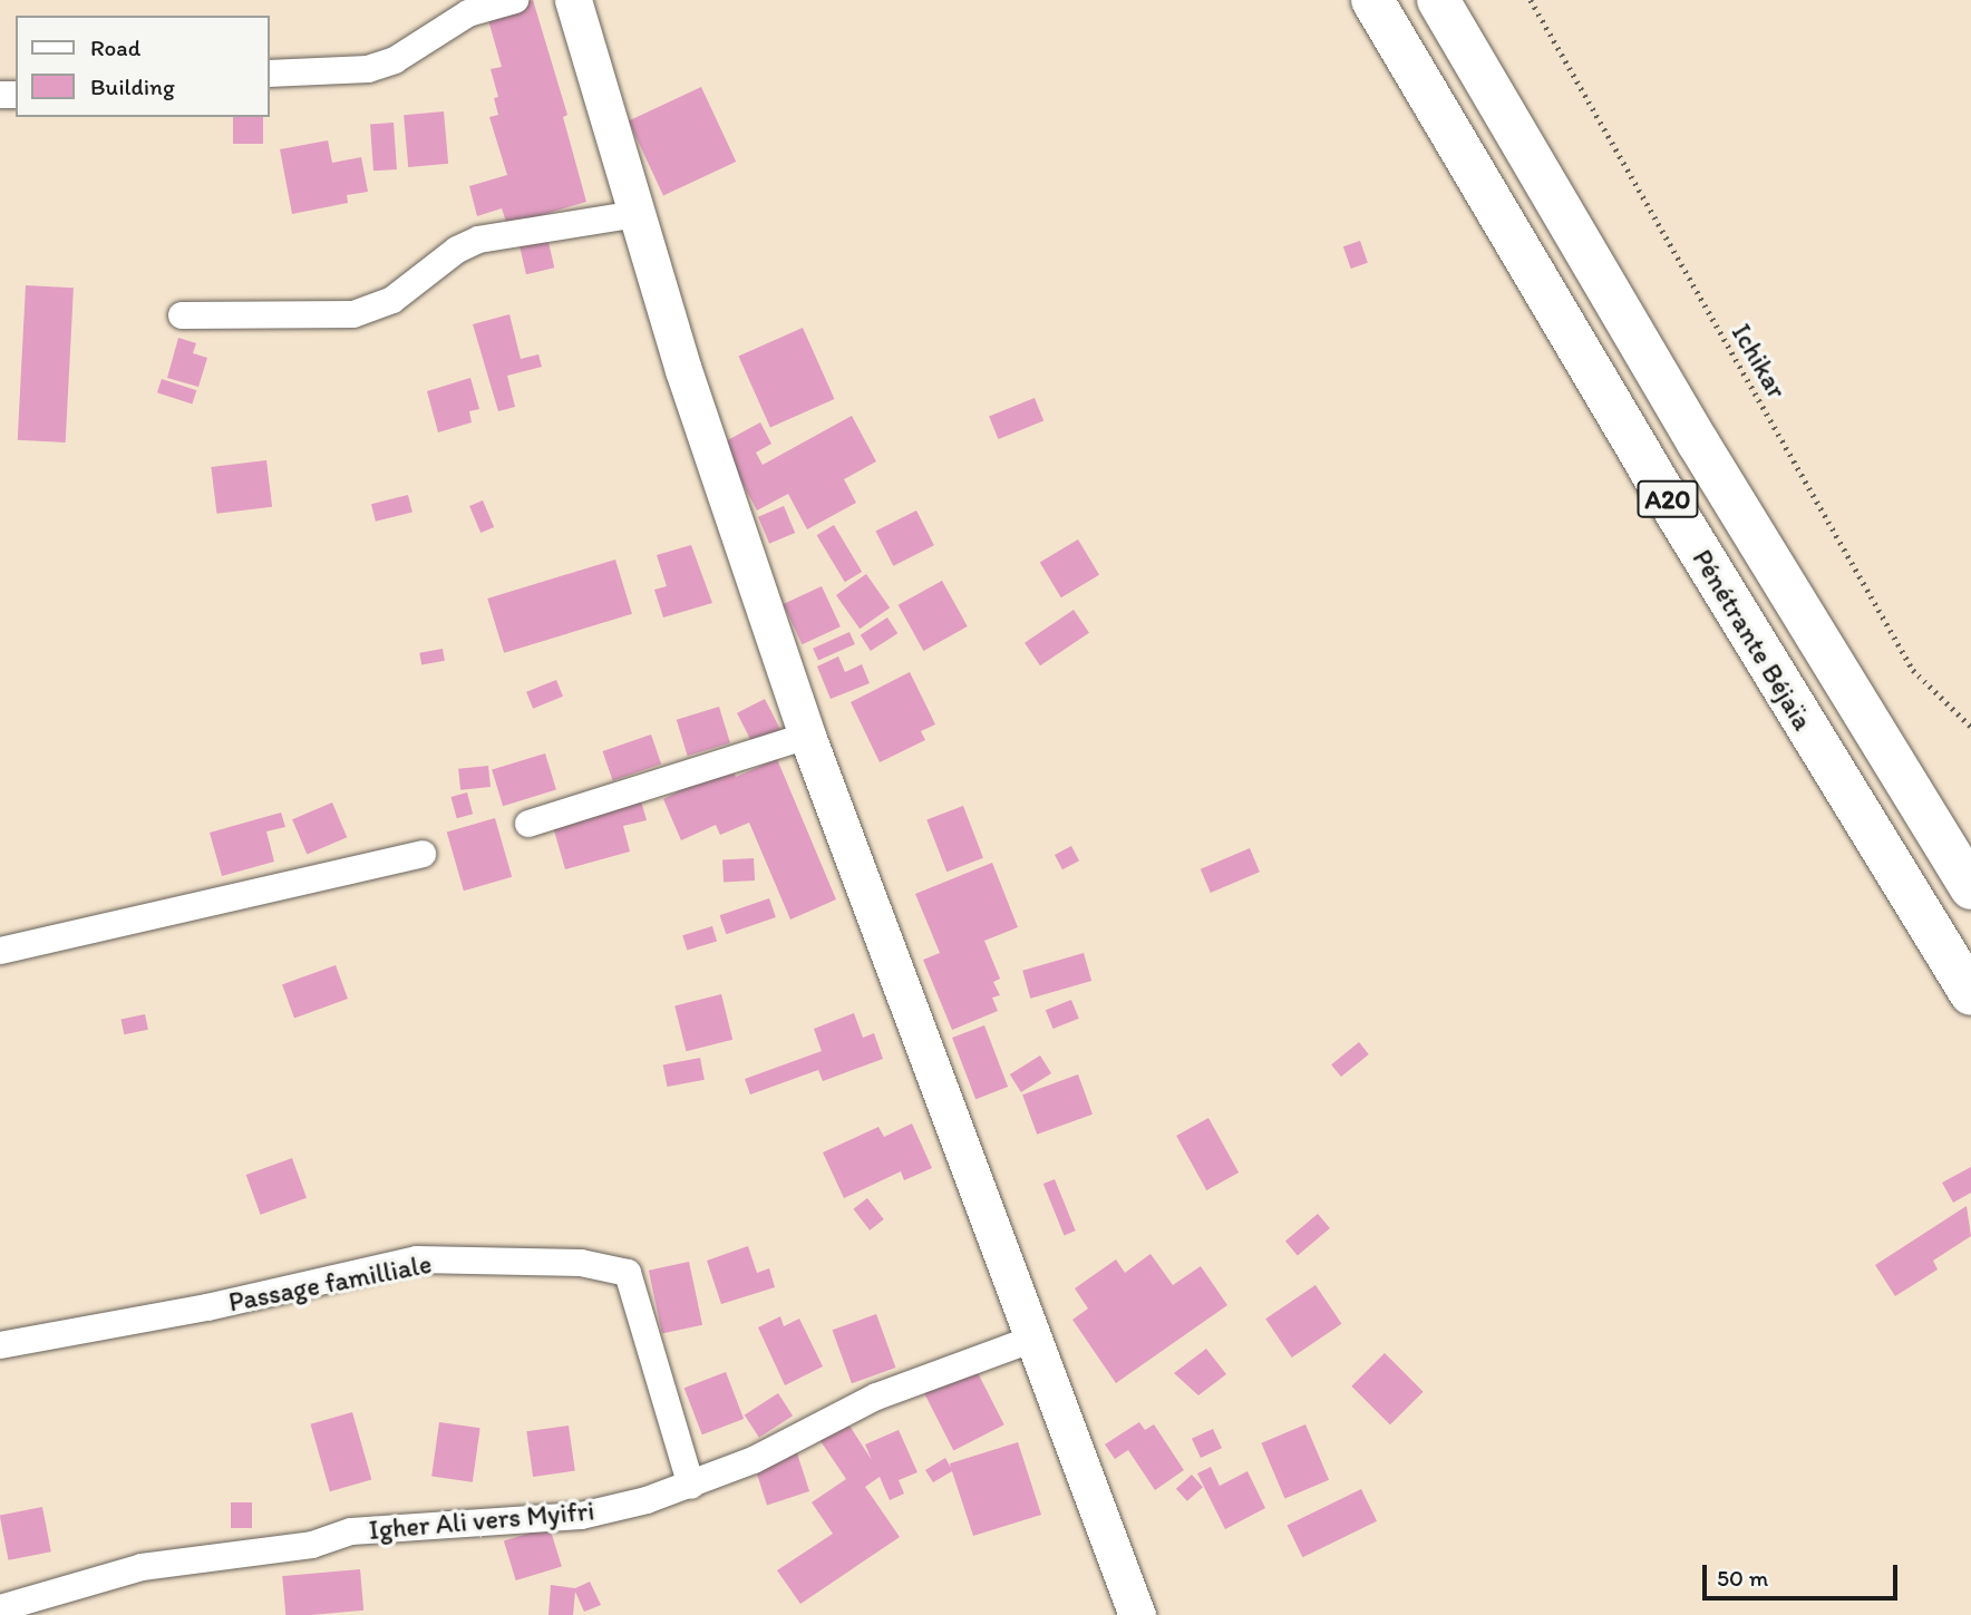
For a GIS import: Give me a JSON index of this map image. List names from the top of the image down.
{
  "streets": {
    "highway": ["A20", "Pénétrante Béjaïa"],
    "street": ["Passage familliale", "Igher Ali vers Myifri"],
    "path": ["Ichikar"]
  },
  "crossings": [
    ["Passage familliale", "Igher Ali vers Myifri"]
  ],
  "legend": ["Road", "Building"],
  "scale_bar": "50 m"
}
